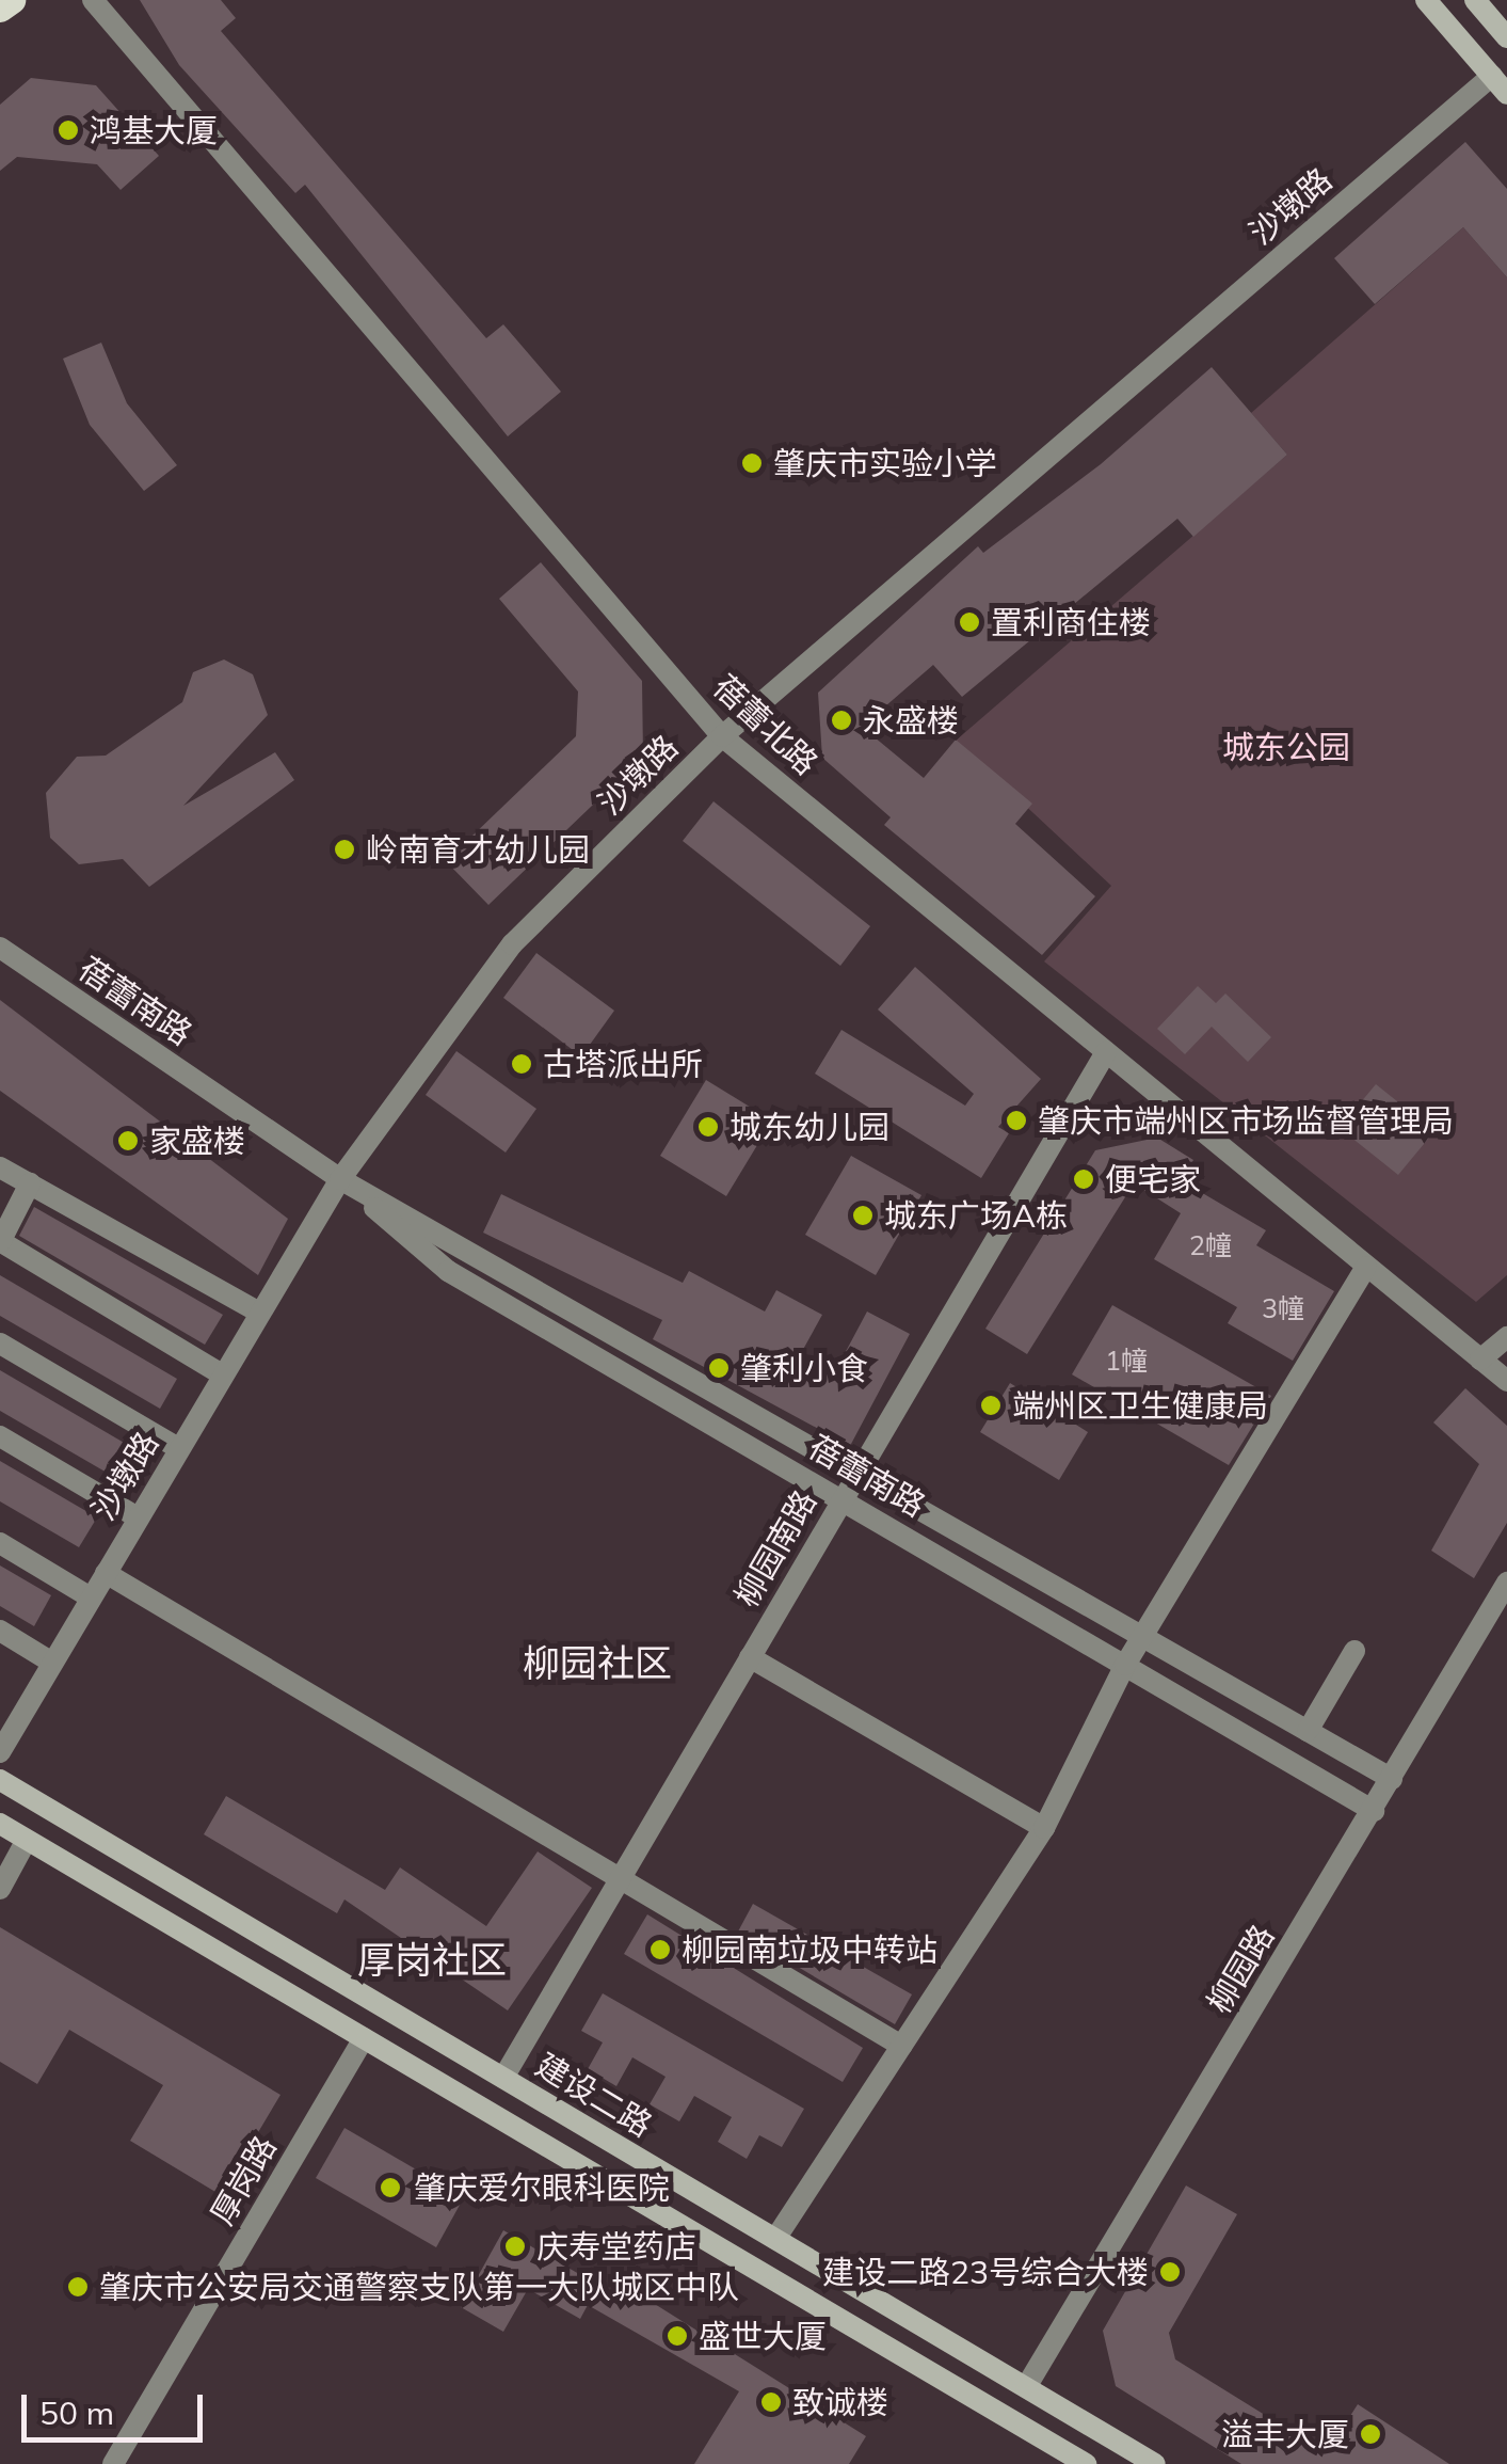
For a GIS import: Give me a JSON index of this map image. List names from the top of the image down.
{
  "streets": {
    "main road": ["建设二路"],
    "street": [
      "沙墩路",
      "蓓蕾北路",
      "蓓蕾南路",
      "柳园南路",
      "柳园路",
      "厚岗路"
    ]
  },
  "crossings": [
    ["沙墩路", "蓓蕾北路"],
    ["沙墩路", "蓓蕾南路"],
    ["蓓蕾北路", "柳园南路"],
    ["蓓蕾南路", "柳园南路"],
    ["蓓蕾南路", "柳园路"],
    ["柳园南路", "建设二路"],
    ["柳园路", "建设二路"]
  ],
  "districts": ["柳园社区", "厚岗社区"],
  "parks": ["城东公园"],
  "places": [
    "鸿基大厦",
    "肇庆市实验小学",
    "置利商住楼",
    "永盛楼",
    "岭南育才幼儿园",
    "古塔派出所",
    "肇庆市端州区市场监督管理局",
    "城东幼儿园",
    "家盛楼",
    "便宅家",
    "城东广场A栋",
    "肇利小食",
    "端州区卫生健康局",
    "柳园南垃圾中转站",
    "肇庆爱尔眼科医院",
    "庆寿堂药店",
    "建设二路23号综合大楼",
    "肇庆市公安局交通警察支队第一大队城区中队",
    "盛世大厦",
    "致诚楼",
    "溢丰大厦"
  ],
  "house_numbers": ["2幢", "3幢", "1幢"],
  "scale_bar": "50 m"
}
